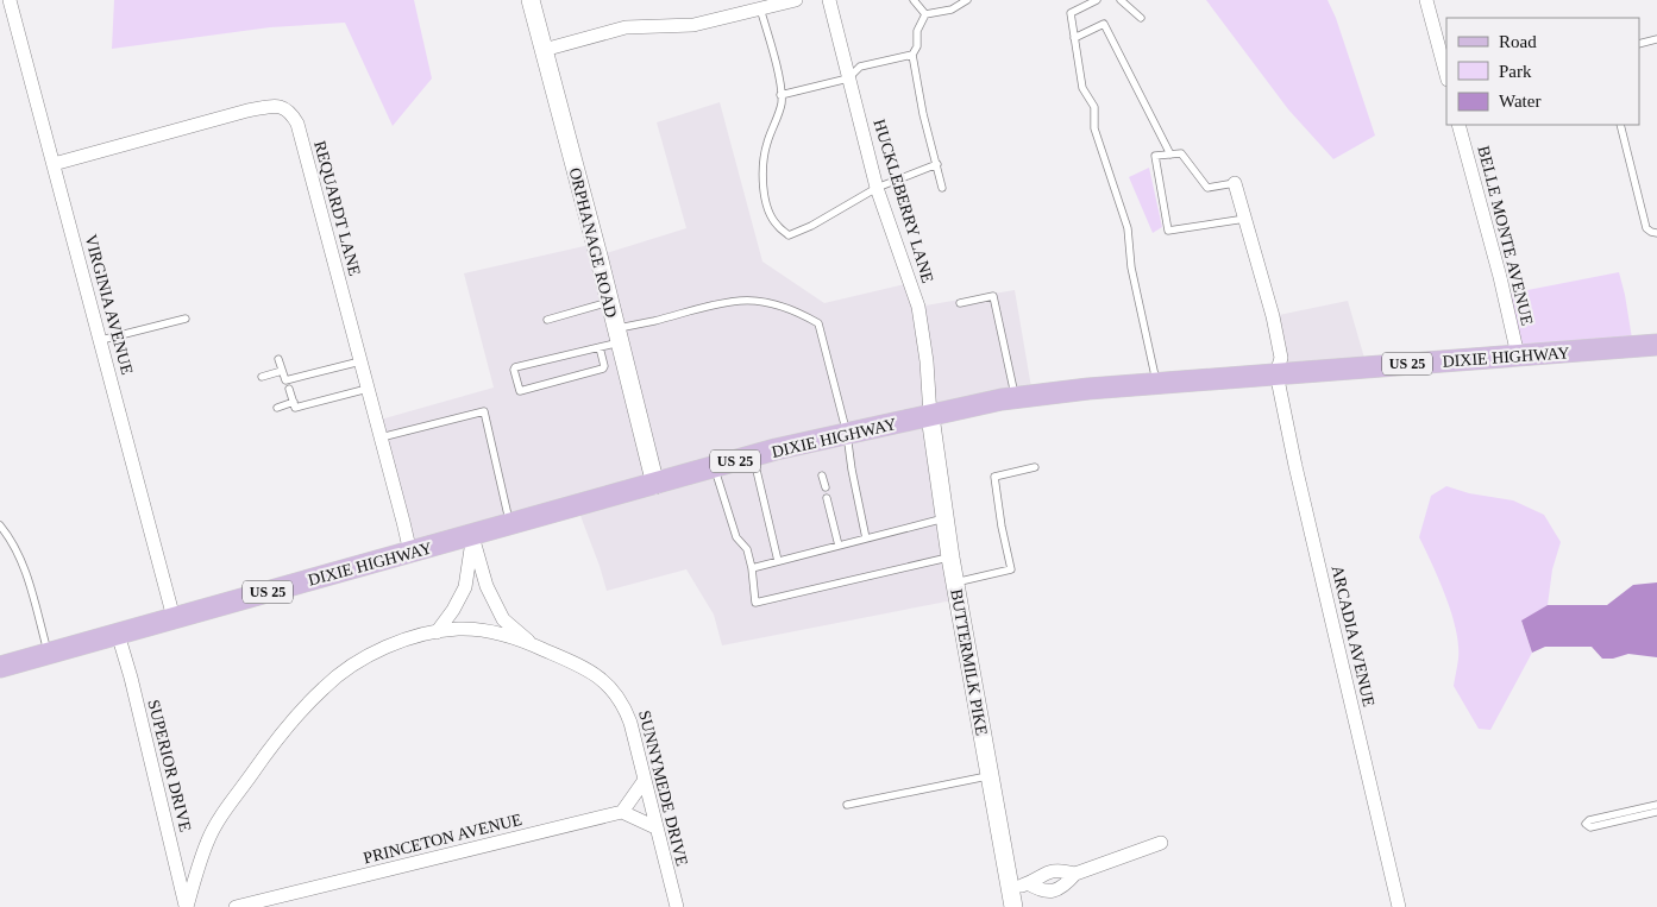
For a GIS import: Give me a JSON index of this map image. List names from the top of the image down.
{
  "streets": {
    "main road": [
      "ORPHANAGE ROAD",
      "DIXIE HIGHWAY",
      "US 25",
      "BUTTERMILK PIKE"
    ],
    "street": [
      "HUCKLEBERRY LANE",
      "REQUARDT LANE",
      "BELLE MONTE AVENUE",
      "VIRGINIA AVENUE",
      "ARCADIA AVENUE",
      "SUPERIOR DRIVE",
      "SUNNYMEDE DRIVE",
      "PRINCETON AVENUE"
    ]
  },
  "crossings": [
    ["HUCKLEBERRY LANE", "DIXIE HIGHWAY"],
    ["HUCKLEBERRY LANE", "BUTTERMILK PIKE"],
    ["REQUARDT LANE", "VIRGINIA AVENUE"],
    ["REQUARDT LANE", "DIXIE HIGHWAY"],
    ["BELLE MONTE AVENUE", "DIXIE HIGHWAY"],
    ["ORPHANAGE ROAD", "DIXIE HIGHWAY"],
    ["VIRGINIA AVENUE", "DIXIE HIGHWAY"],
    ["DIXIE HIGHWAY", "ARCADIA AVENUE"],
    ["DIXIE HIGHWAY", "BUTTERMILK PIKE"],
    ["DIXIE HIGHWAY", "SUPERIOR DRIVE"],
    ["SUPERIOR DRIVE", "SUNNYMEDE DRIVE"]
  ],
  "legend": ["Road", "Park", "Water"]
}
